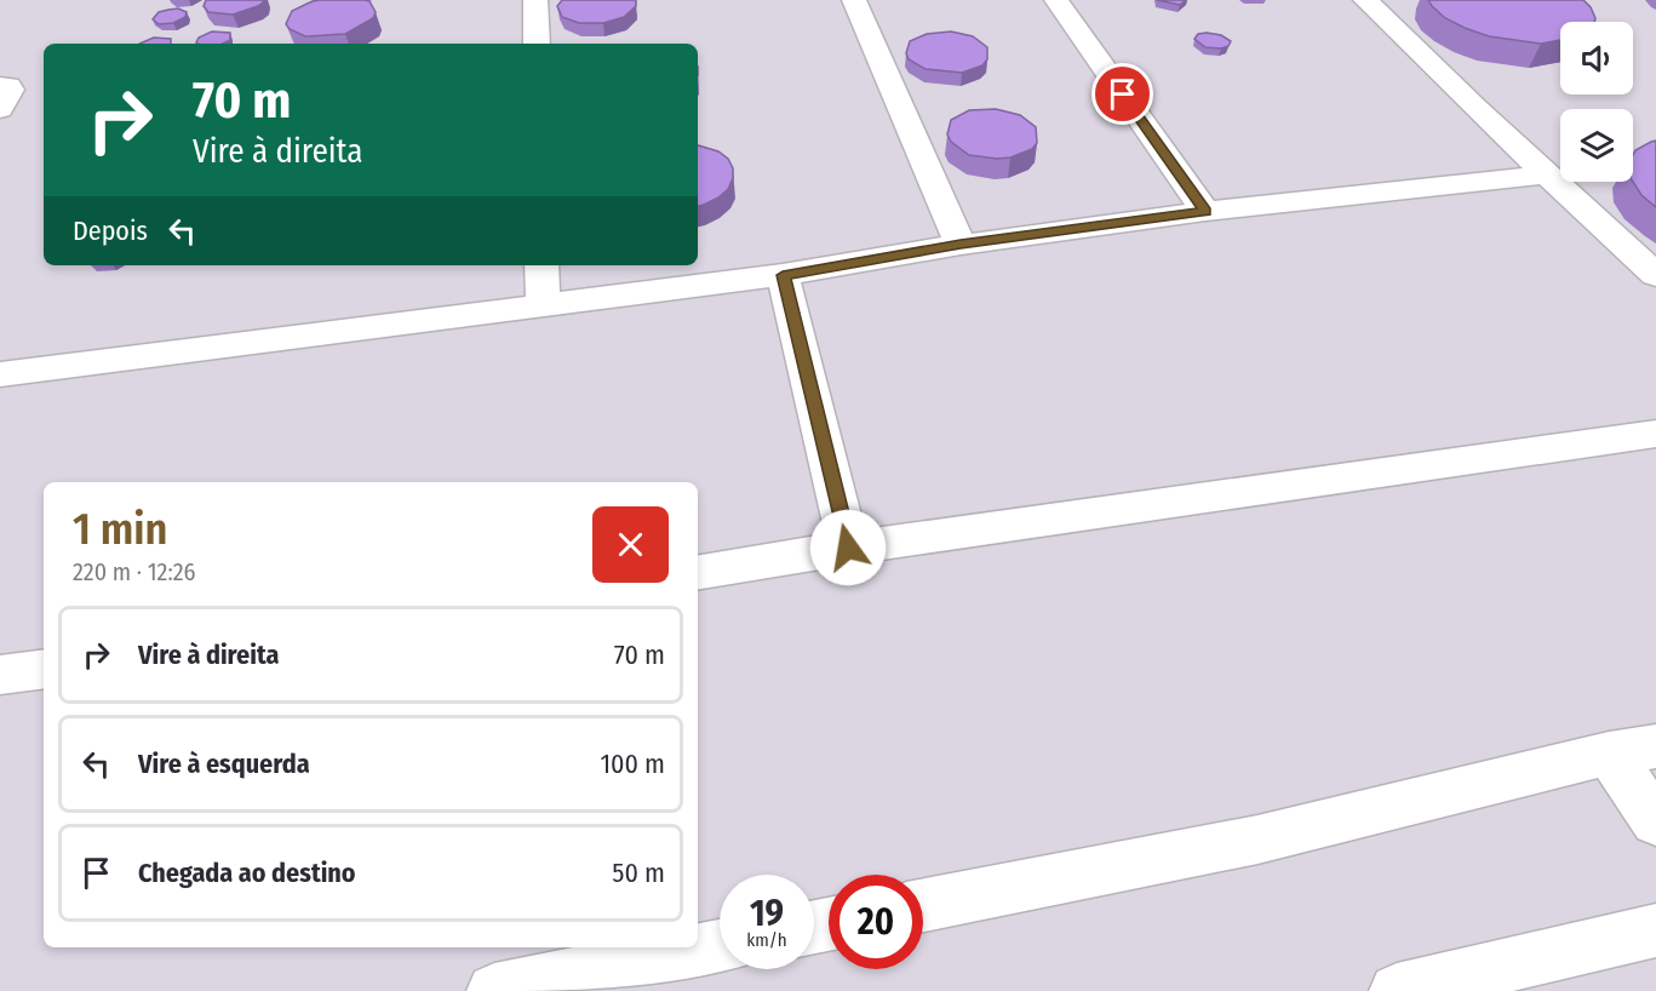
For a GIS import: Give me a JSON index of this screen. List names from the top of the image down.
{
  "page": {
    "turn": ["70 m", "Vire à direita"],
    "then": "Depois",
    "heading": ["1 min", "220 m · 12:26"],
    "list": [
      {
        "name": "Vire à direita",
        "value": "70 m"
      },
      {
        "name": "Vire à esquerda",
        "value": "100 m"
      },
      {
        "name": "Chegada ao destino",
        "value": "50 m"
      }
    ],
    "speed": "19 km/h",
    "limit": "20"
  }
}
